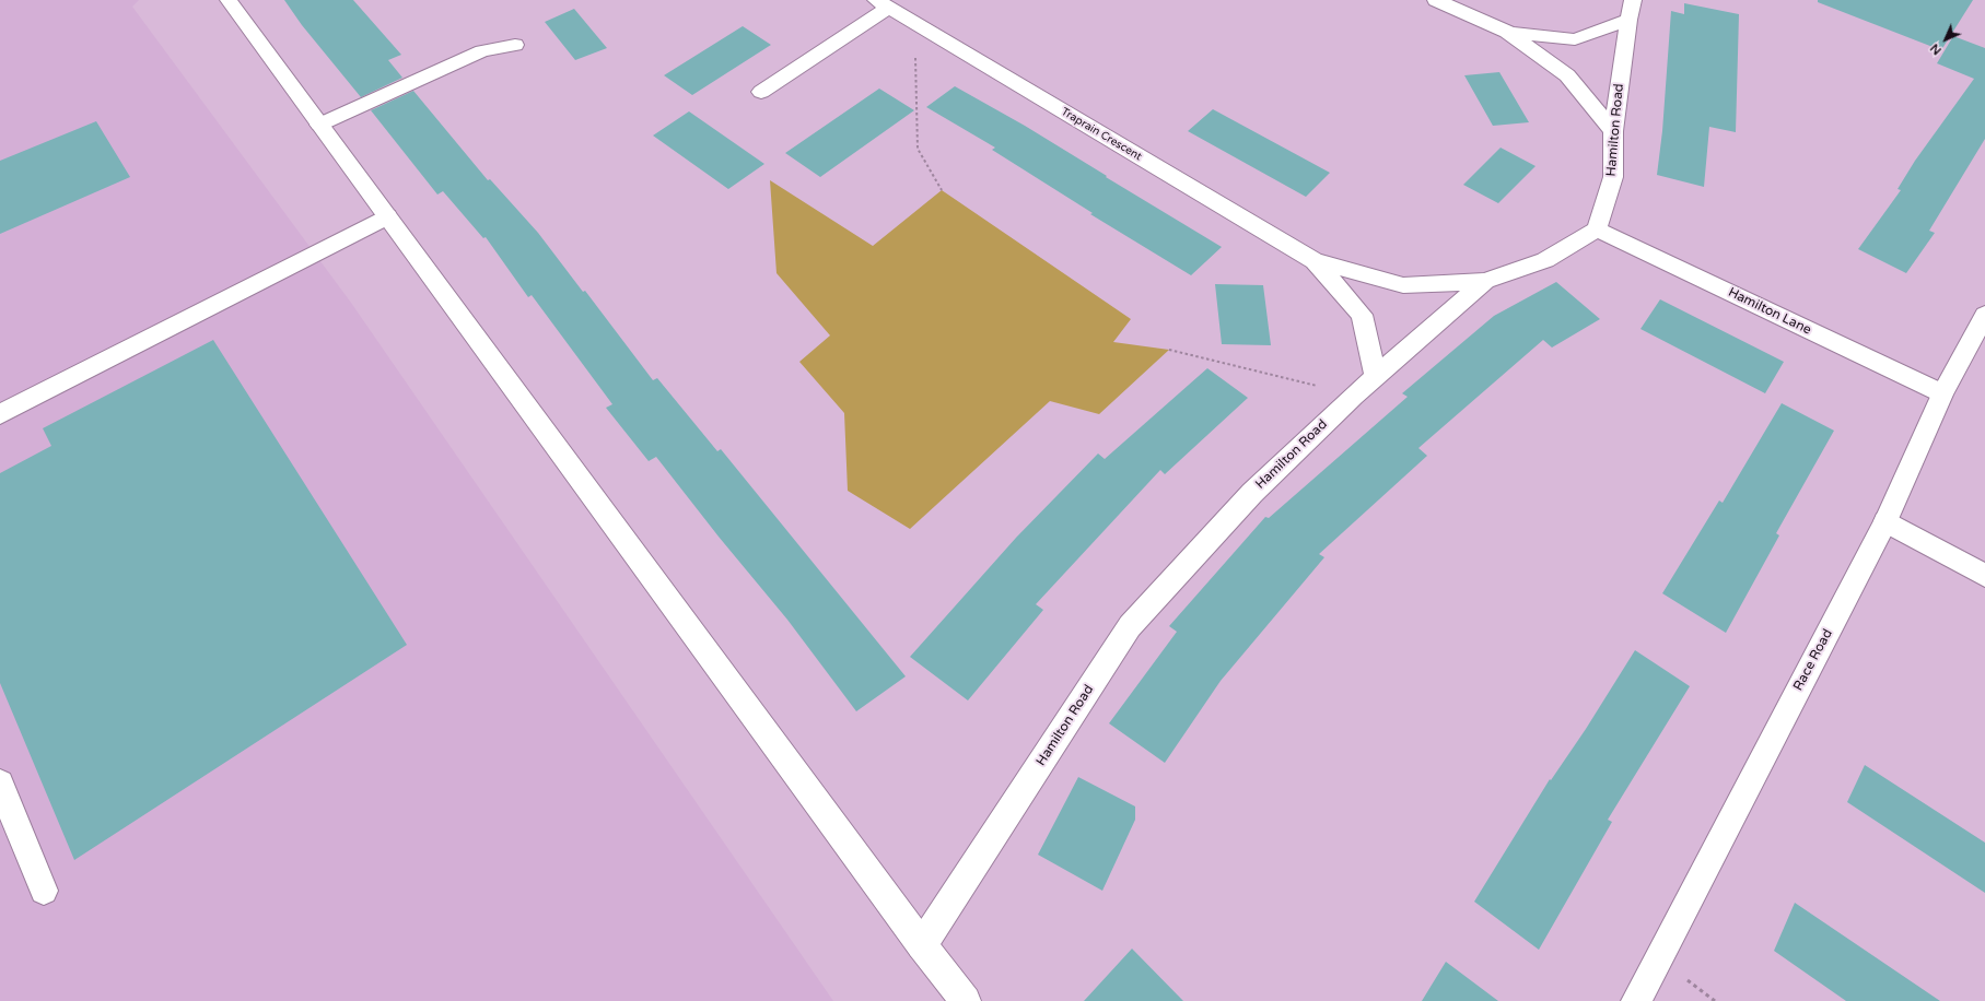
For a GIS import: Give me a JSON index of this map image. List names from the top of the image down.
{
  "streets": {
    "street": [
      "Hamilton Road",
      "Traprain Crescent",
      "Hamilton Lane",
      "Race Road"
    ]
  },
  "crossings": [
    ["Hamilton Road", "Traprain Crescent"],
    ["Hamilton Road", "Hamilton Lane"],
    ["Hamilton Lane", "Race Road"]
  ],
  "north": "bottom left"
}
